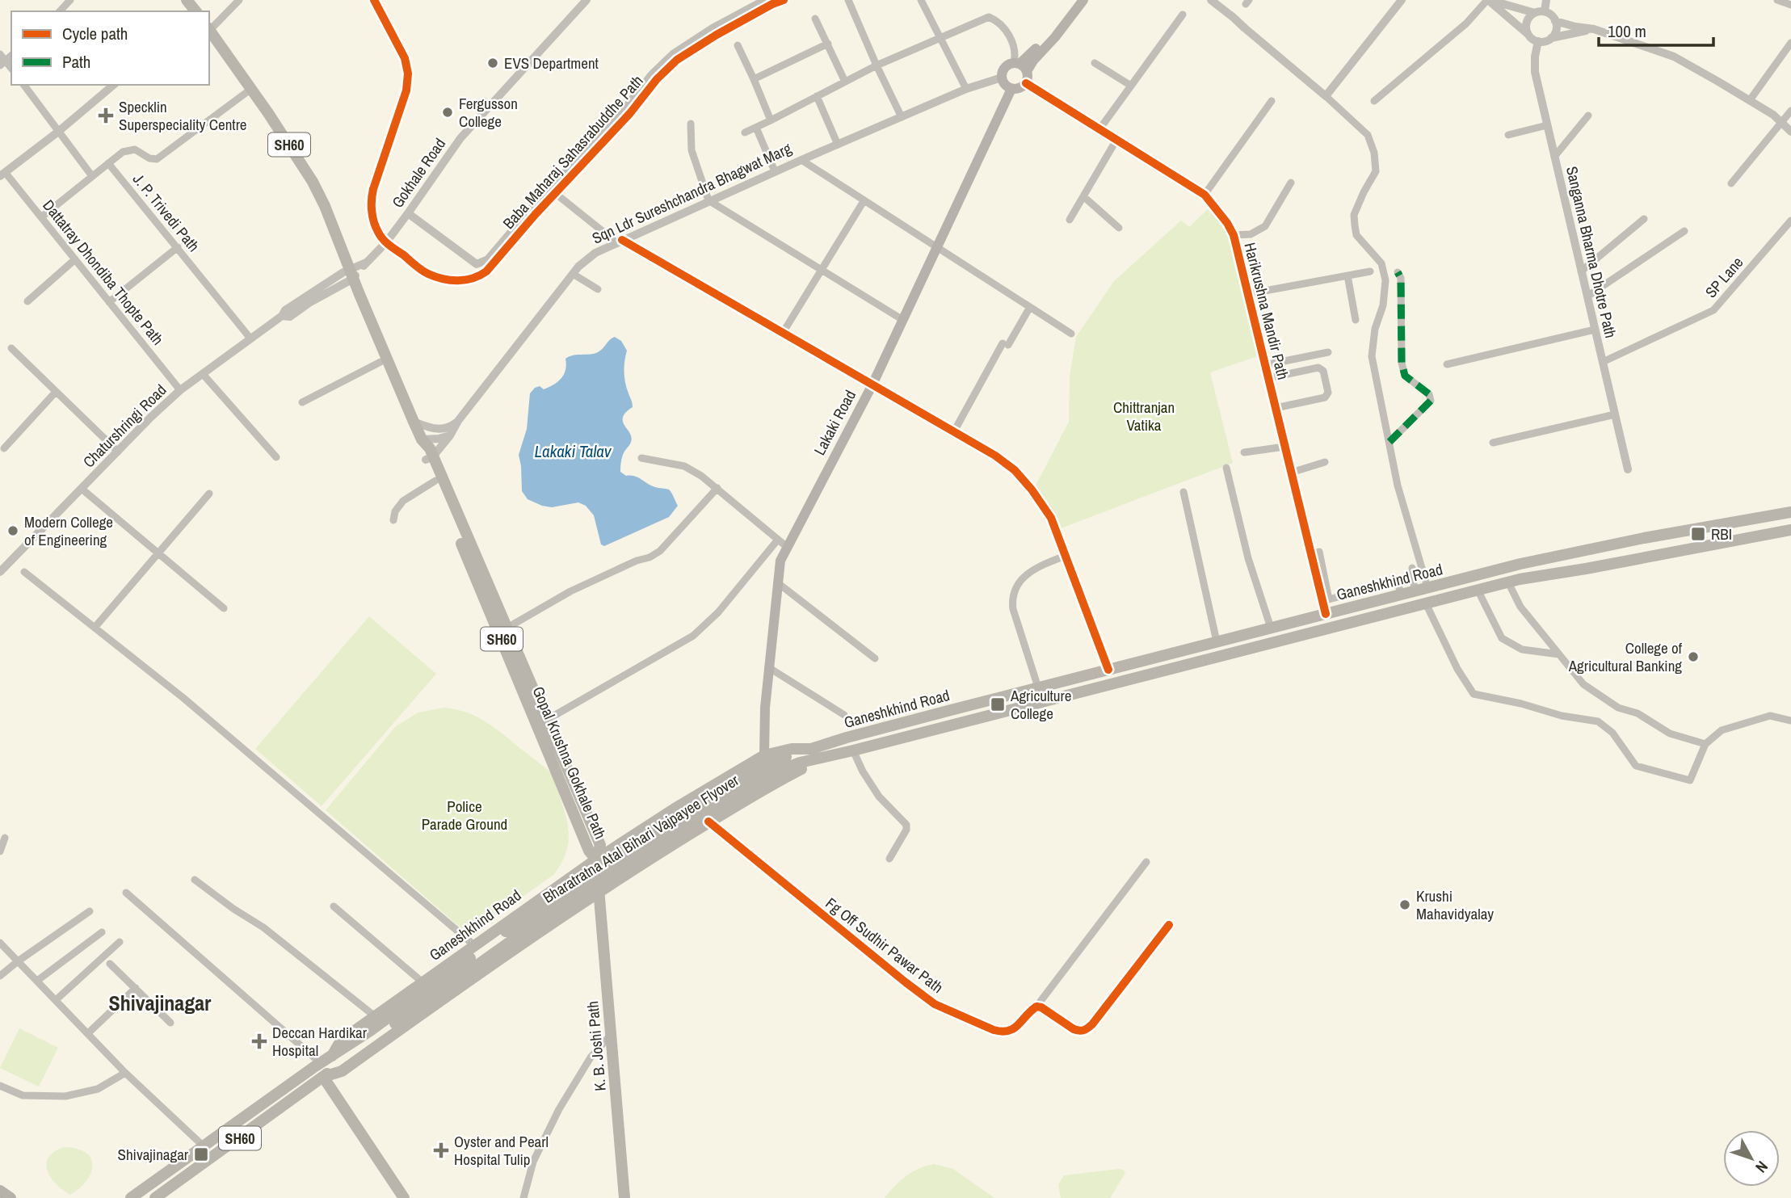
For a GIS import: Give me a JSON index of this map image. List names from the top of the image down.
{
  "streets": {
    "main road": [
      "SH60",
      "Lakaki Road",
      "Ganeshkhind Road",
      "Gopal Krushna Gokhale Path",
      "Bharatratna Atal Bihari Vajpayee Flyover",
      "K. B. Joshi Path"
    ],
    "street": [
      "Baba Maharaj Sahasrabuddhe Path",
      "Gokhale Road",
      "Sqn Ldr Sureshchandra Bhagwat Marg",
      "J. P. Trivedi Path",
      "Sanganna Bharma Dhotre Path",
      "Dattatray Dhondiba Thopte Path",
      "SP Lane",
      "Harikrushna Mandir Path",
      "Chaturshringi Road",
      "Fg Off Sudhir Pawar Path"
    ]
  },
  "crossings": [
    ["Baba Maharaj Sahasrabuddhe Path", "Gokhale Road"],
    ["Gokhale Road", "Chaturshringi Road"],
    ["Sqn Ldr Sureshchandra Bhagwat Marg", "Harikrushna Mandir Path"],
    ["Sqn Ldr Sureshchandra Bhagwat Marg", "Lakaki Road"],
    ["Sqn Ldr Sureshchandra Bhagwat Marg", "Gopal Krushna Gokhale Path"],
    ["J. P. Trivedi Path", "Chaturshringi Road"],
    ["Sanganna Bharma Dhotre Path", "SP Lane"],
    ["Dattatray Dhondiba Thopte Path", "Chaturshringi Road"],
    ["Harikrushna Mandir Path", "Lakaki Road"],
    ["Harikrushna Mandir Path", "Ganeshkhind Road"],
    ["Lakaki Road", "Ganeshkhind Road"],
    ["Chaturshringi Road", "Gopal Krushna Gokhale Path"],
    ["Ganeshkhind Road", "Gopal Krushna Gokhale Path"],
    ["Ganeshkhind Road", "Bharatratna Atal Bihari Vajpayee Flyover"],
    ["Ganeshkhind Road", "Fg Off Sudhir Pawar Path"],
    ["Ganeshkhind Road", "K. B. Joshi Path"],
    ["Gopal Krushna Gokhale Path", "K. B. Joshi Path"]
  ],
  "districts": ["Shivajinagar"],
  "water": ["Lakaki Talav"],
  "parks": ["Chittranjan Vatika", "Police Parade Ground"],
  "places": {
    "other": [
      "EVS Department",
      "Fergusson College",
      "Modern College of Engineering",
      "College of Agricultural Banking",
      "Krushi Mahavidyalay"
    ],
    "health": ["Specklin Superspeciality Centre", "Deccan Hardikar Hospital", "Oyster and Pearl Hospital Tulip"],
    "transit": ["RBI", "Agriculture College", "Shivajinagar"]
  },
  "legend": ["Cycle path", "Path"],
  "scale_bar": "100 m",
  "north": "bottom right"
}
